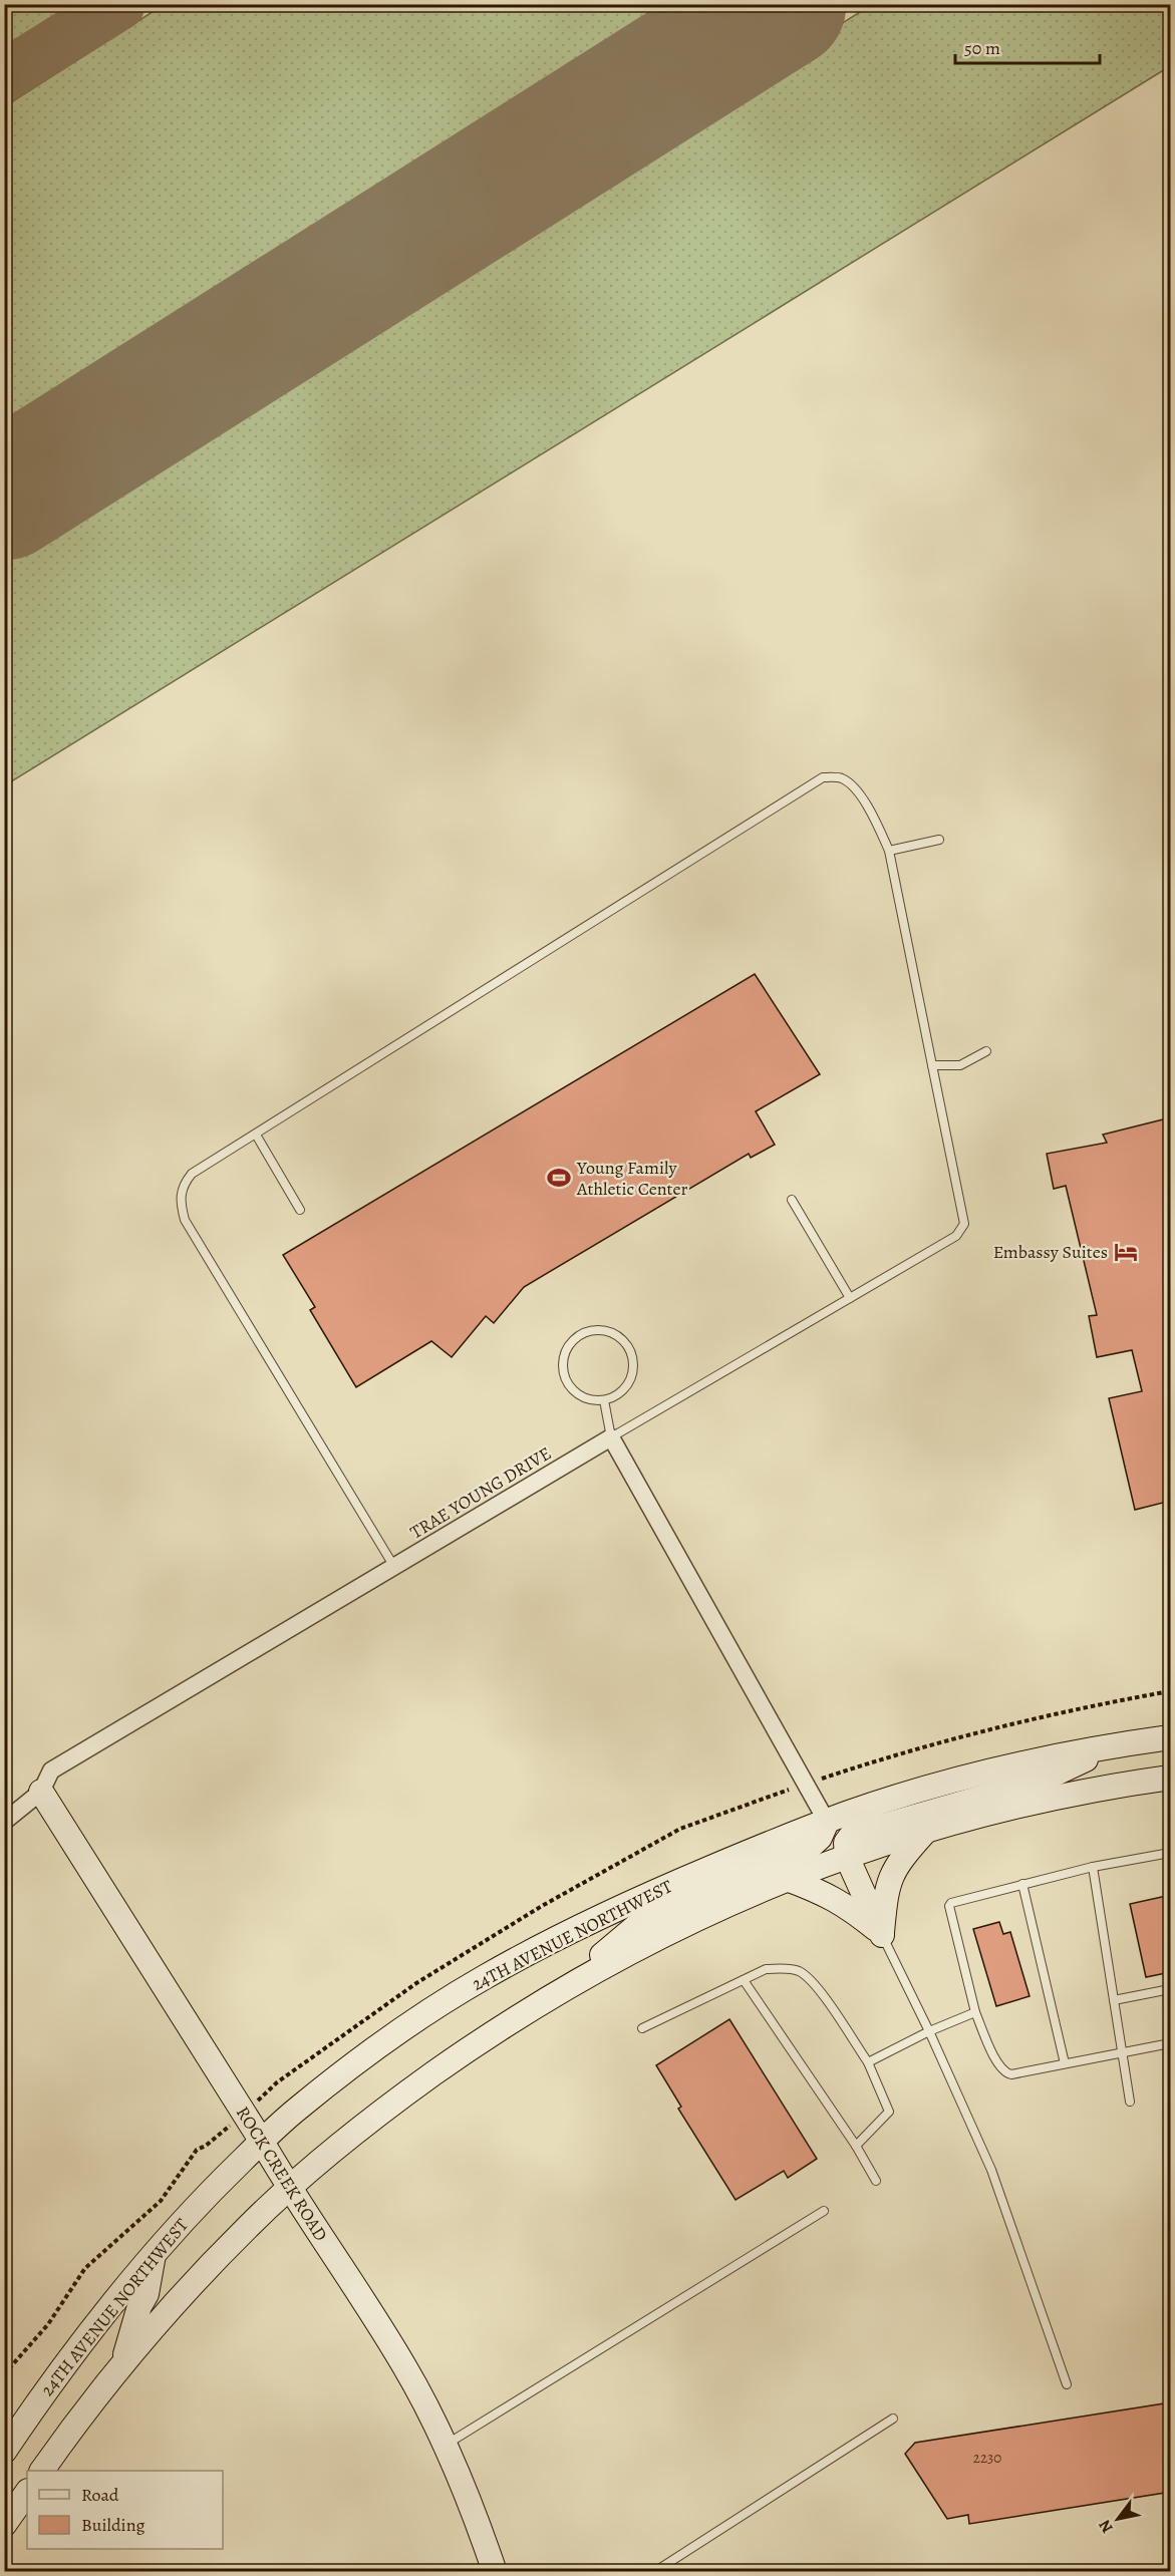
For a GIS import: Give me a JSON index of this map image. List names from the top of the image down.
{
  "streets": {
    "main road": ["24TH AVENUE NORTHWEST", "ROCK CREEK ROAD"],
    "street": ["TRAE YOUNG DRIVE"]
  },
  "crossings": [
    ["TRAE YOUNG DRIVE", "ROCK CREEK ROAD"],
    ["24TH AVENUE NORTHWEST", "ROCK CREEK ROAD"]
  ],
  "places": {
    "sports": ["Young Family Athletic Center"],
    "hotel": ["Embassy Suites"]
  },
  "house_numbers": ["2230"],
  "legend": ["Road", "Building"],
  "scale_bar": "50 m",
  "north": "bottom left"
}
